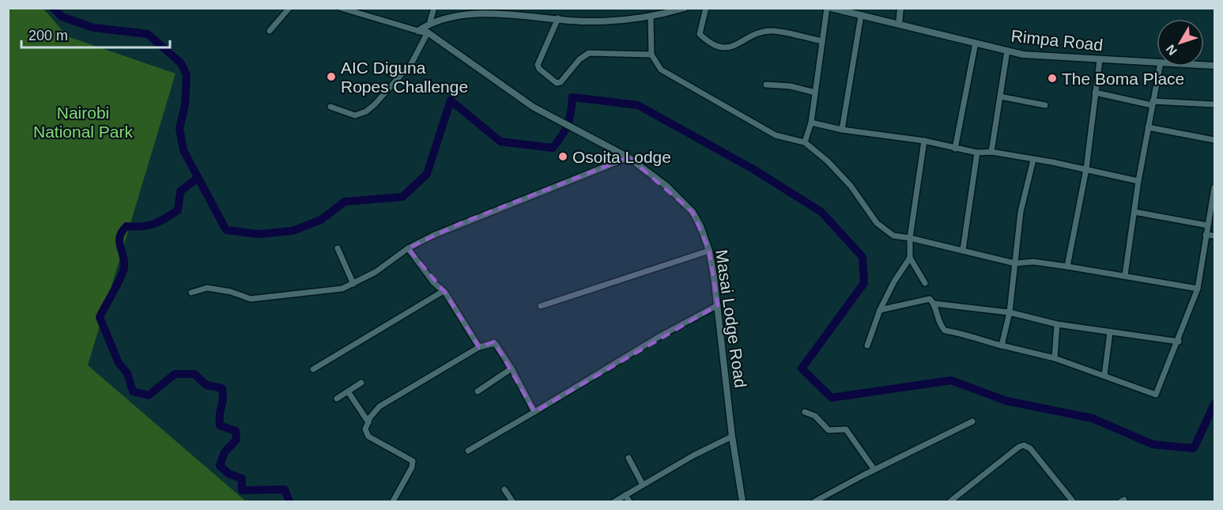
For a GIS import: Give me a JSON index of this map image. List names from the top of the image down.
{
  "streets": {
    "street": ["Rimpa Road", "Masai Lodge Road"]
  },
  "parks": ["Nairobi National Park"],
  "places": ["AIC Diguna Ropes Challenge", "The Boma Place", "Osoita Lodge"],
  "scale_bar": "200 m",
  "north": "bottom left"
}
